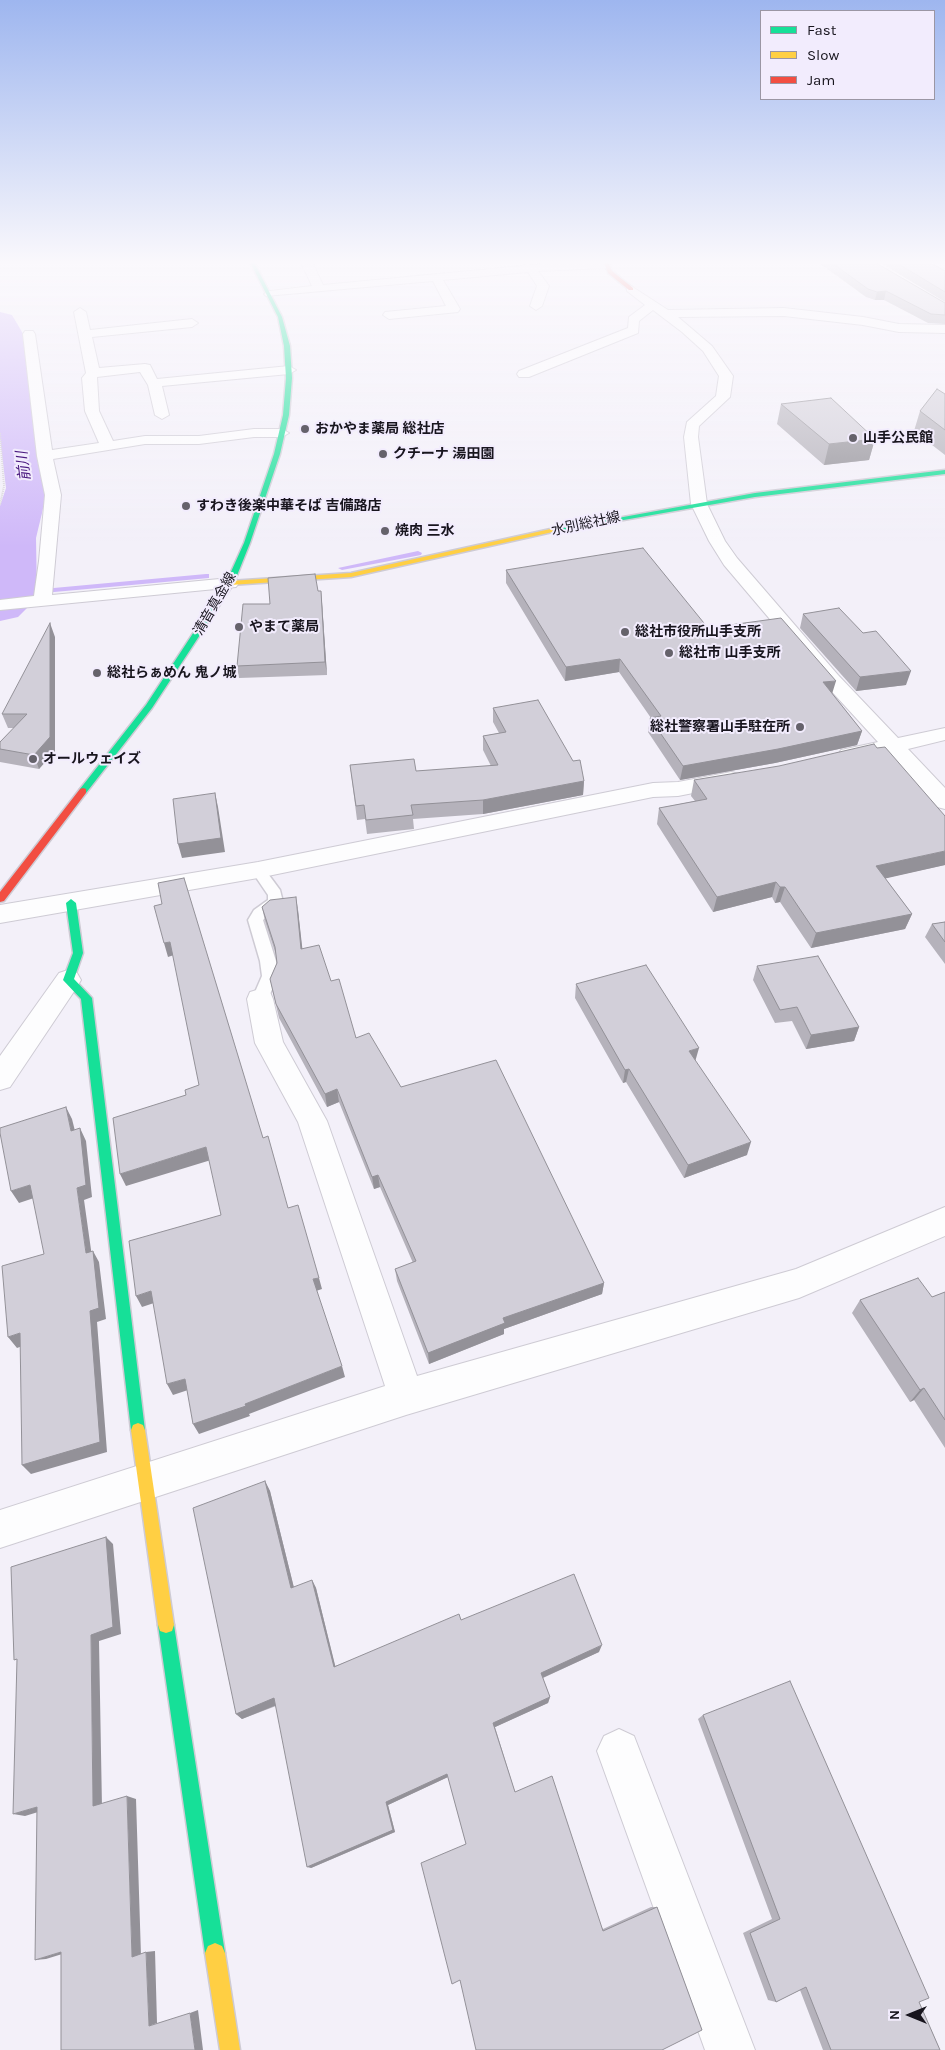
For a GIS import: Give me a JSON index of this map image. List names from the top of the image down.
{
  "streets": {
    "main road": ["水別総社線", "清音真金線"]
  },
  "crossings": [
    ["水別総社線", "清音真金線"]
  ],
  "water": ["前川"],
  "places": [
    "おかやま薬局 総社店",
    "山手公民館",
    "クチーナ 湯田園",
    "すわき後楽中華そば 吉備路店",
    "焼肉 三水",
    "やまて薬局",
    "総社市役所山手支所",
    "総社市 山手支所",
    "総社らぁめん 鬼ノ城",
    "総社警察署山手駐在所",
    "オールウェイズ"
  ],
  "legend": ["Fast", "Slow", "Jam"],
  "north": "left"
}
